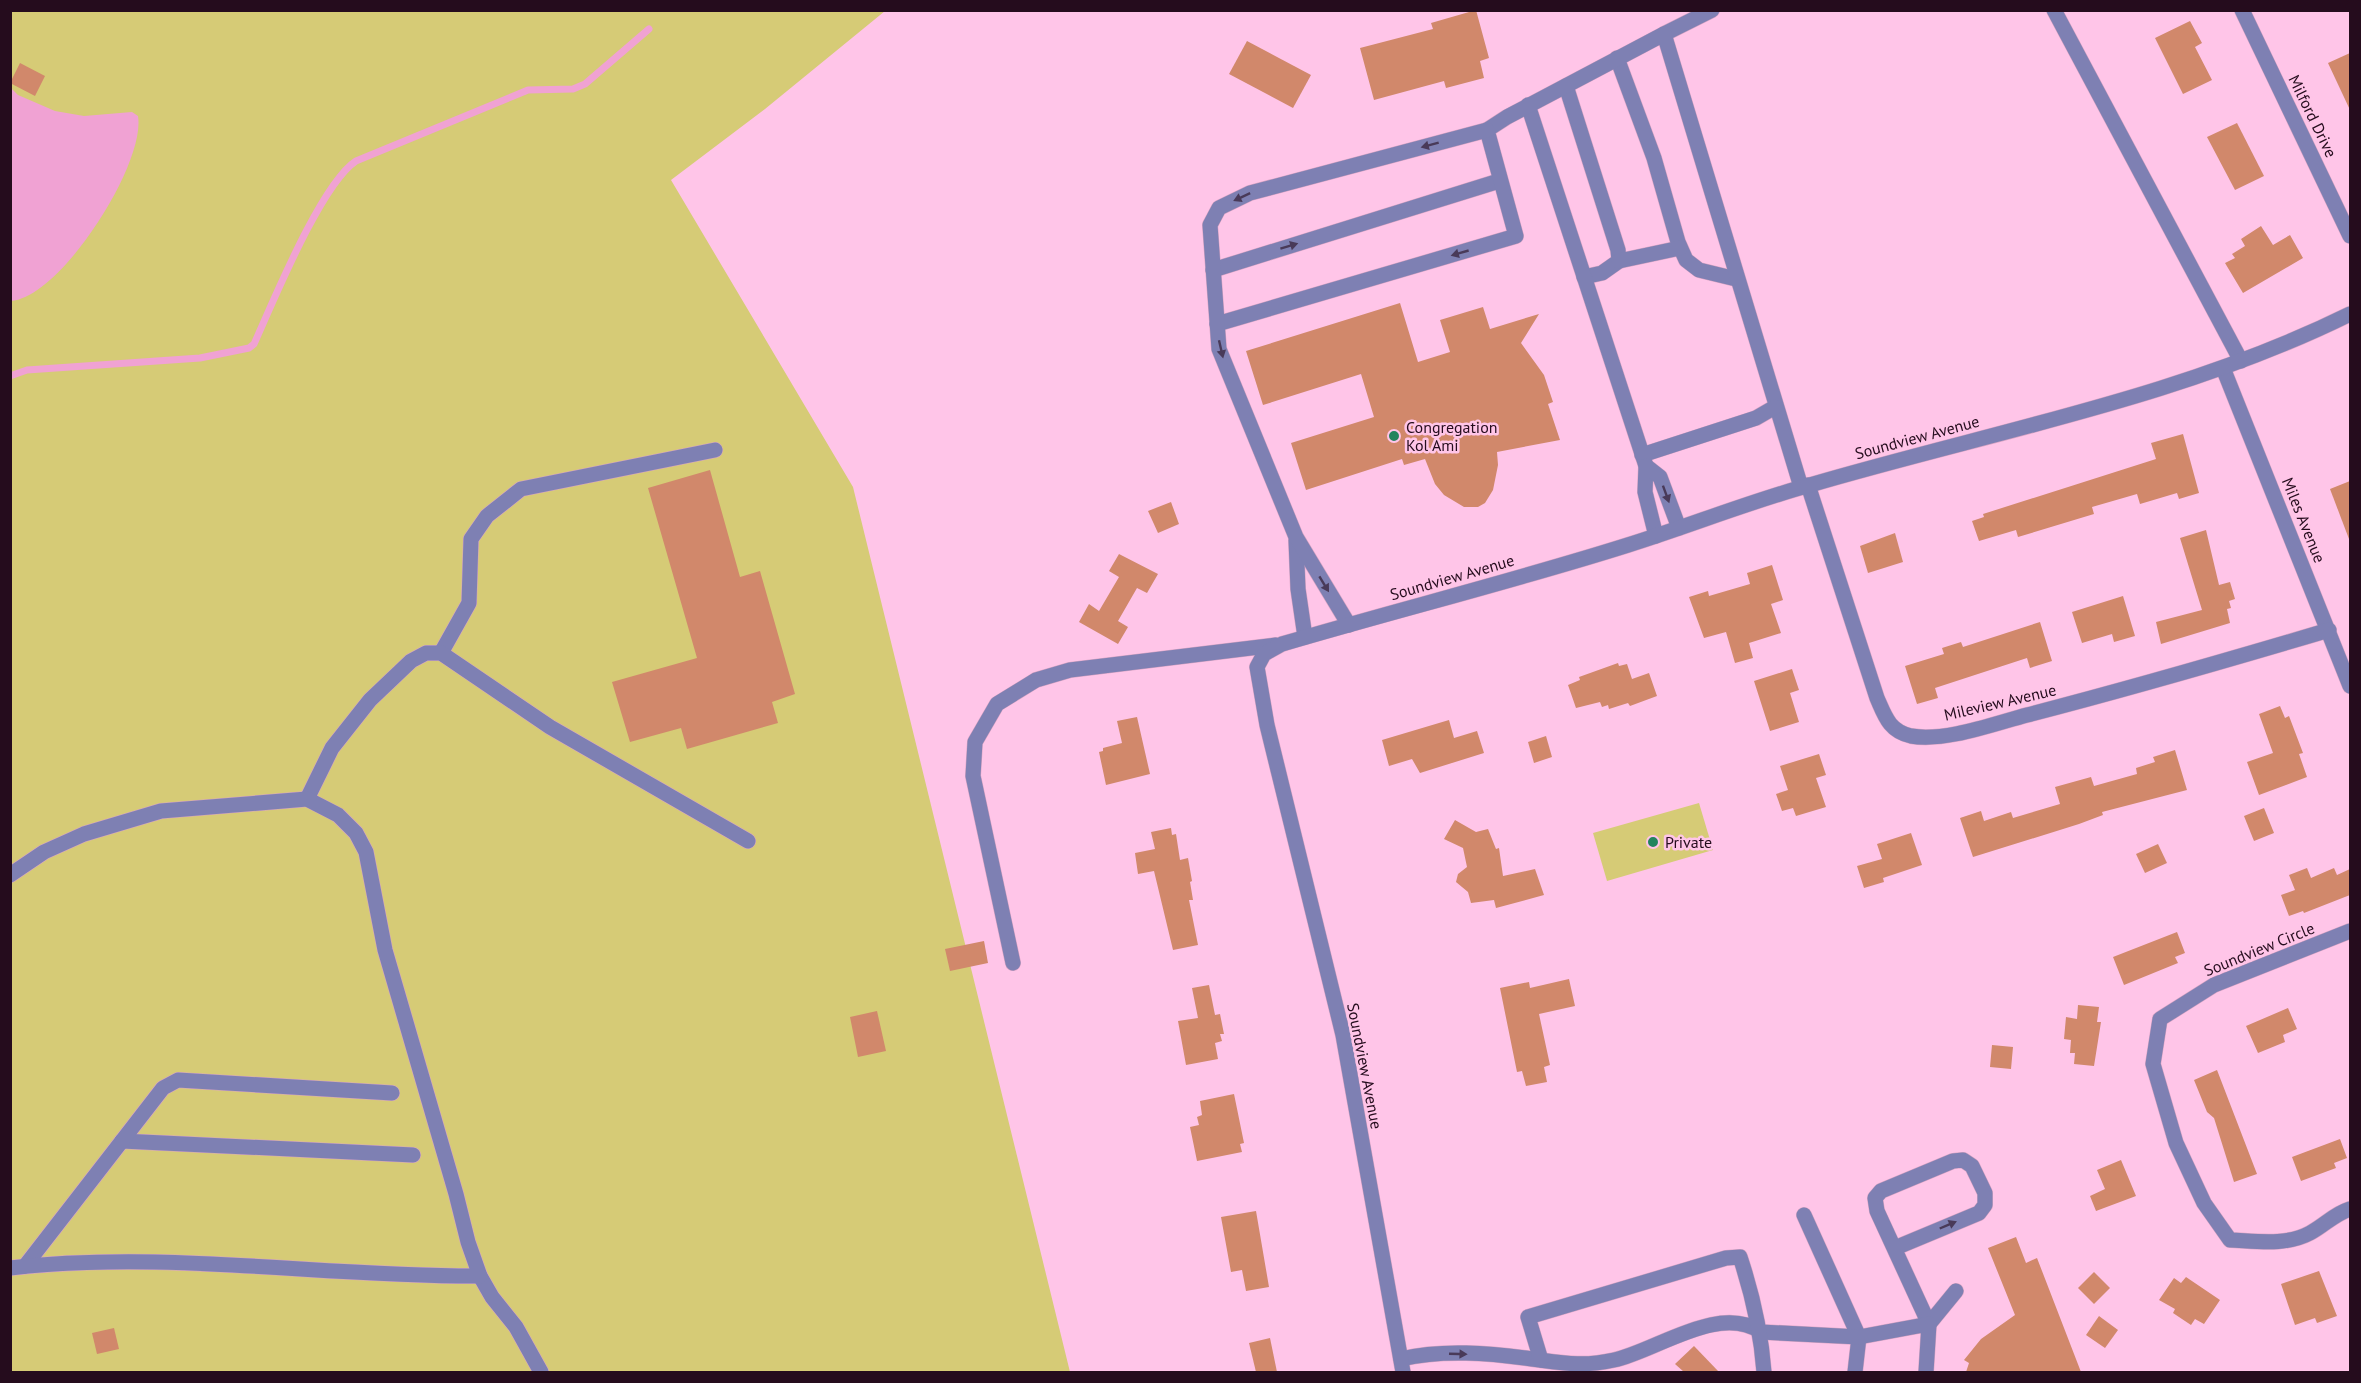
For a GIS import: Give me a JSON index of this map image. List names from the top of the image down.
{
  "streets": {
    "street": [
      "Milford Drive",
      "Soundview Avenue",
      "Miles Avenue",
      "Mileview Avenue",
      "Soundview Circle"
    ]
  },
  "crossings": [
    ["Soundview Avenue", "Miles Avenue"],
    ["Soundview Avenue", "Mileview Avenue"],
    ["Miles Avenue", "Mileview Avenue"]
  ],
  "places": ["Congregation Kol Ami", "Private"]
}
